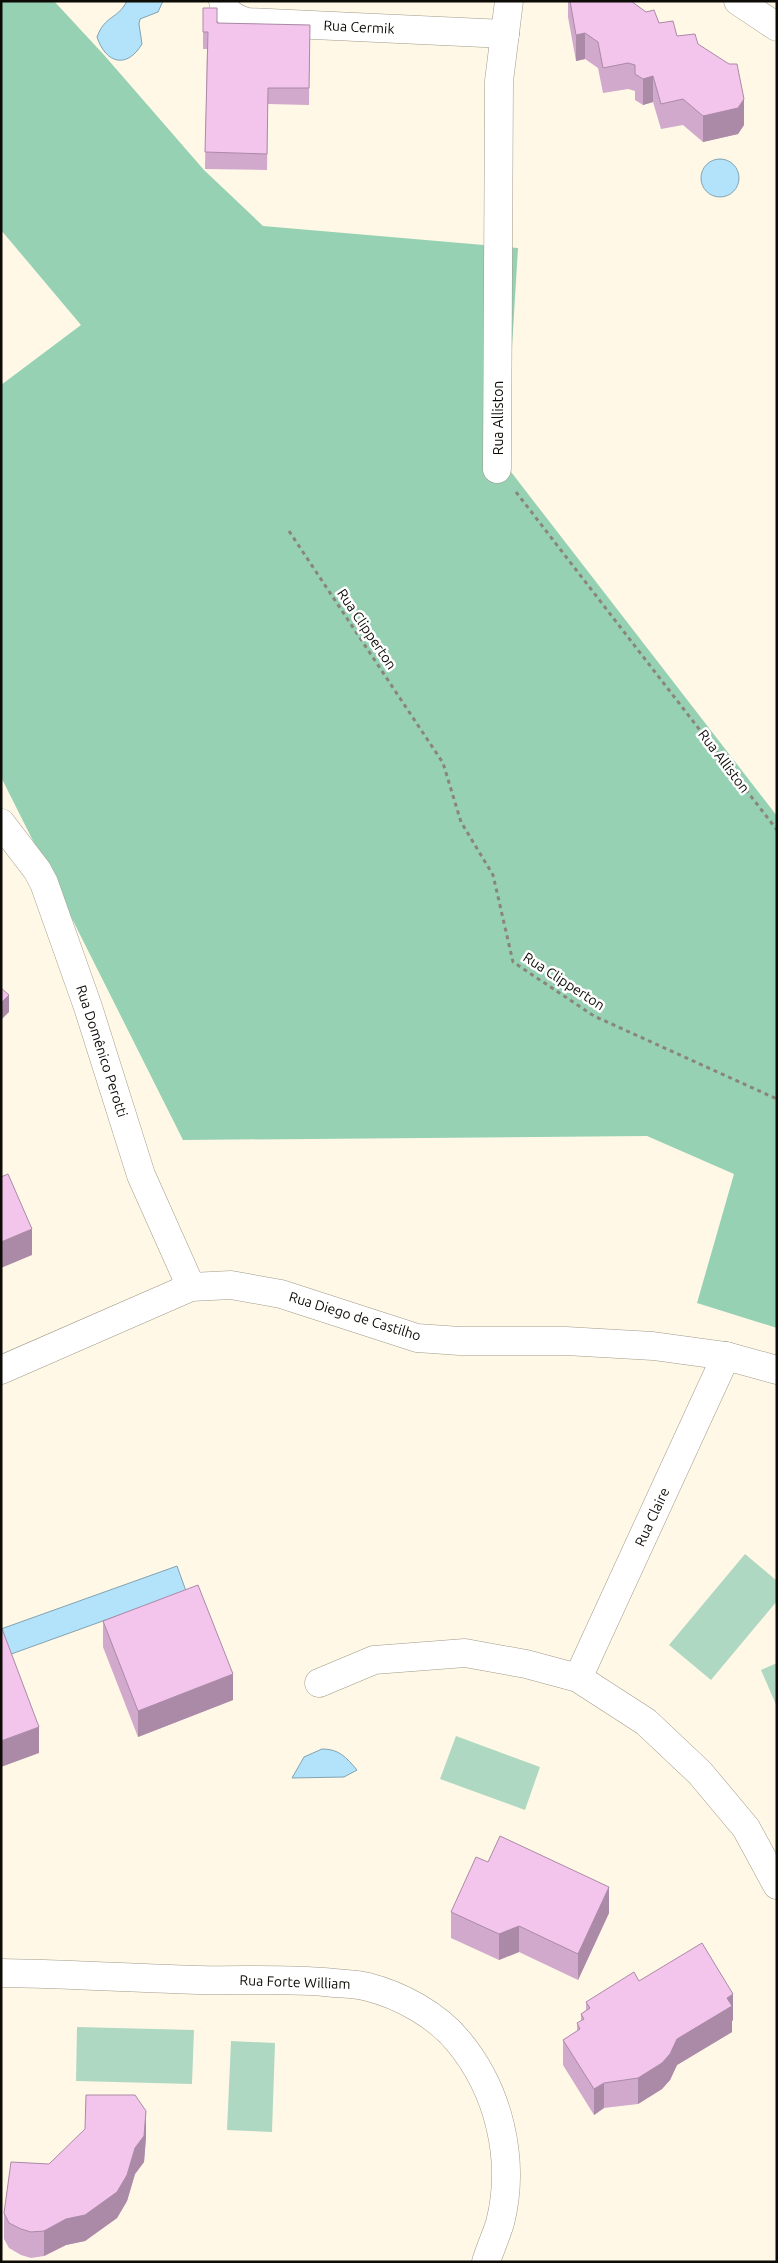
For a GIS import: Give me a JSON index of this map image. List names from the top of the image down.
{
  "streets": {
    "street": [
      "Rua Cermik",
      "Rua Alliston",
      "Rua Domênico Perotti",
      "Rua Diego de Castilho",
      "Rua Claire",
      "Rua Forte William"
    ],
    "path": ["Rua Clipperton"]
  },
  "crossings": [
    ["Rua Cermik", "Rua Alliston"],
    ["Rua Domênico Perotti", "Rua Diego de Castilho"],
    ["Rua Diego de Castilho", "Rua Claire"]
  ]
}
